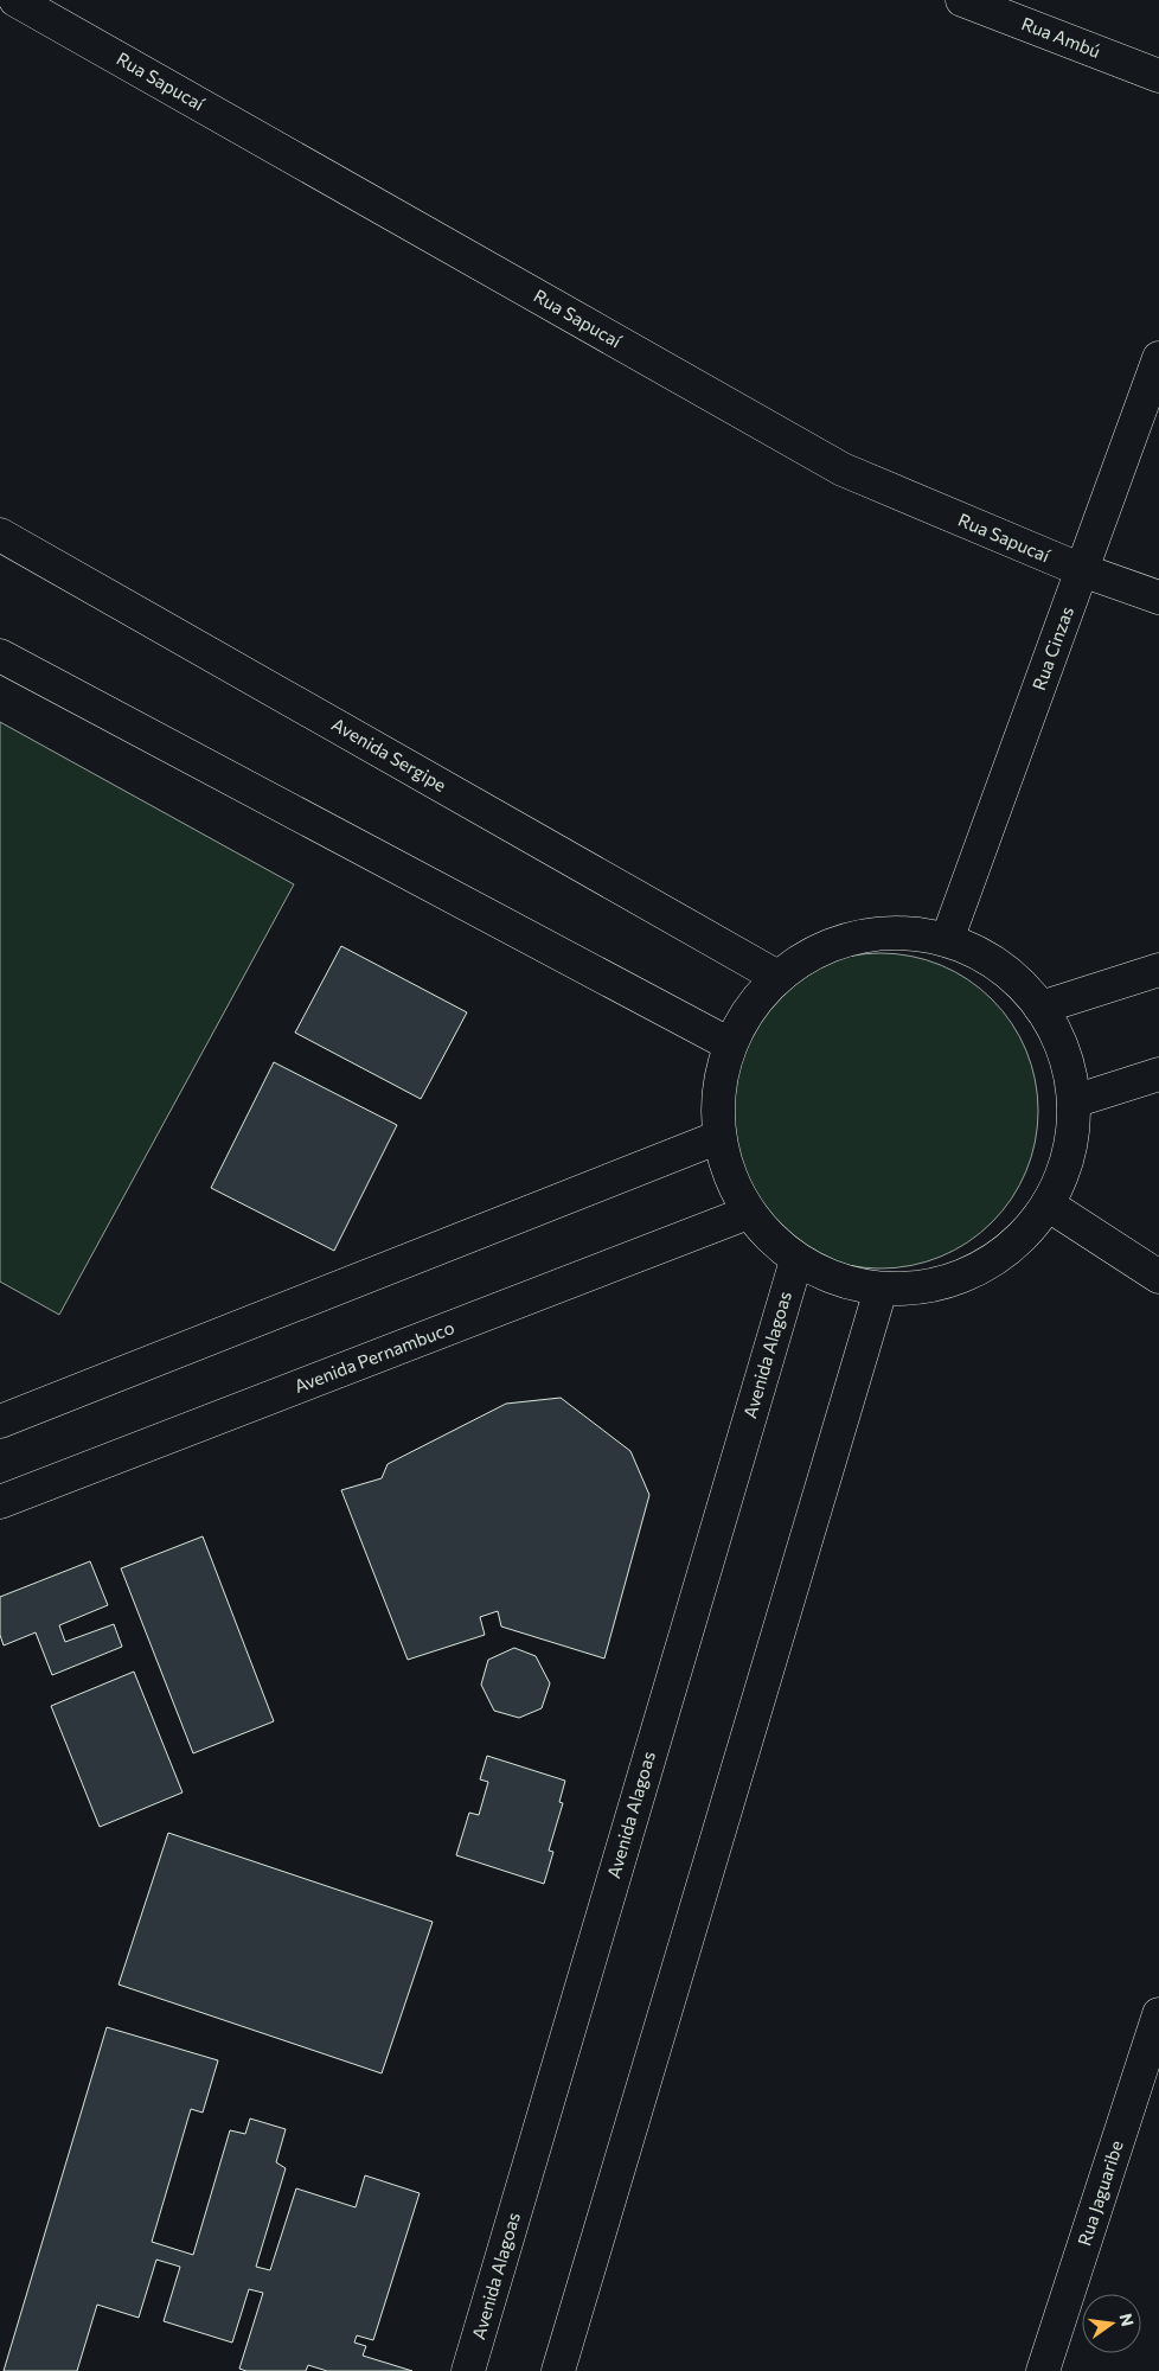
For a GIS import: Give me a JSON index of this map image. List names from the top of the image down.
{
  "streets": {
    "street": [
      "Rua Ambú",
      "Rua Sapucaí",
      "Rua Cinzas",
      "Avenida Sergipe",
      "Avenida Alagoas",
      "Avenida Pernambuco",
      "Rua Jaguaribe"
    ]
  },
  "crossings": [
    ["Rua Sapucaí", "Rua Cinzas"]
  ],
  "north": "right"
}
